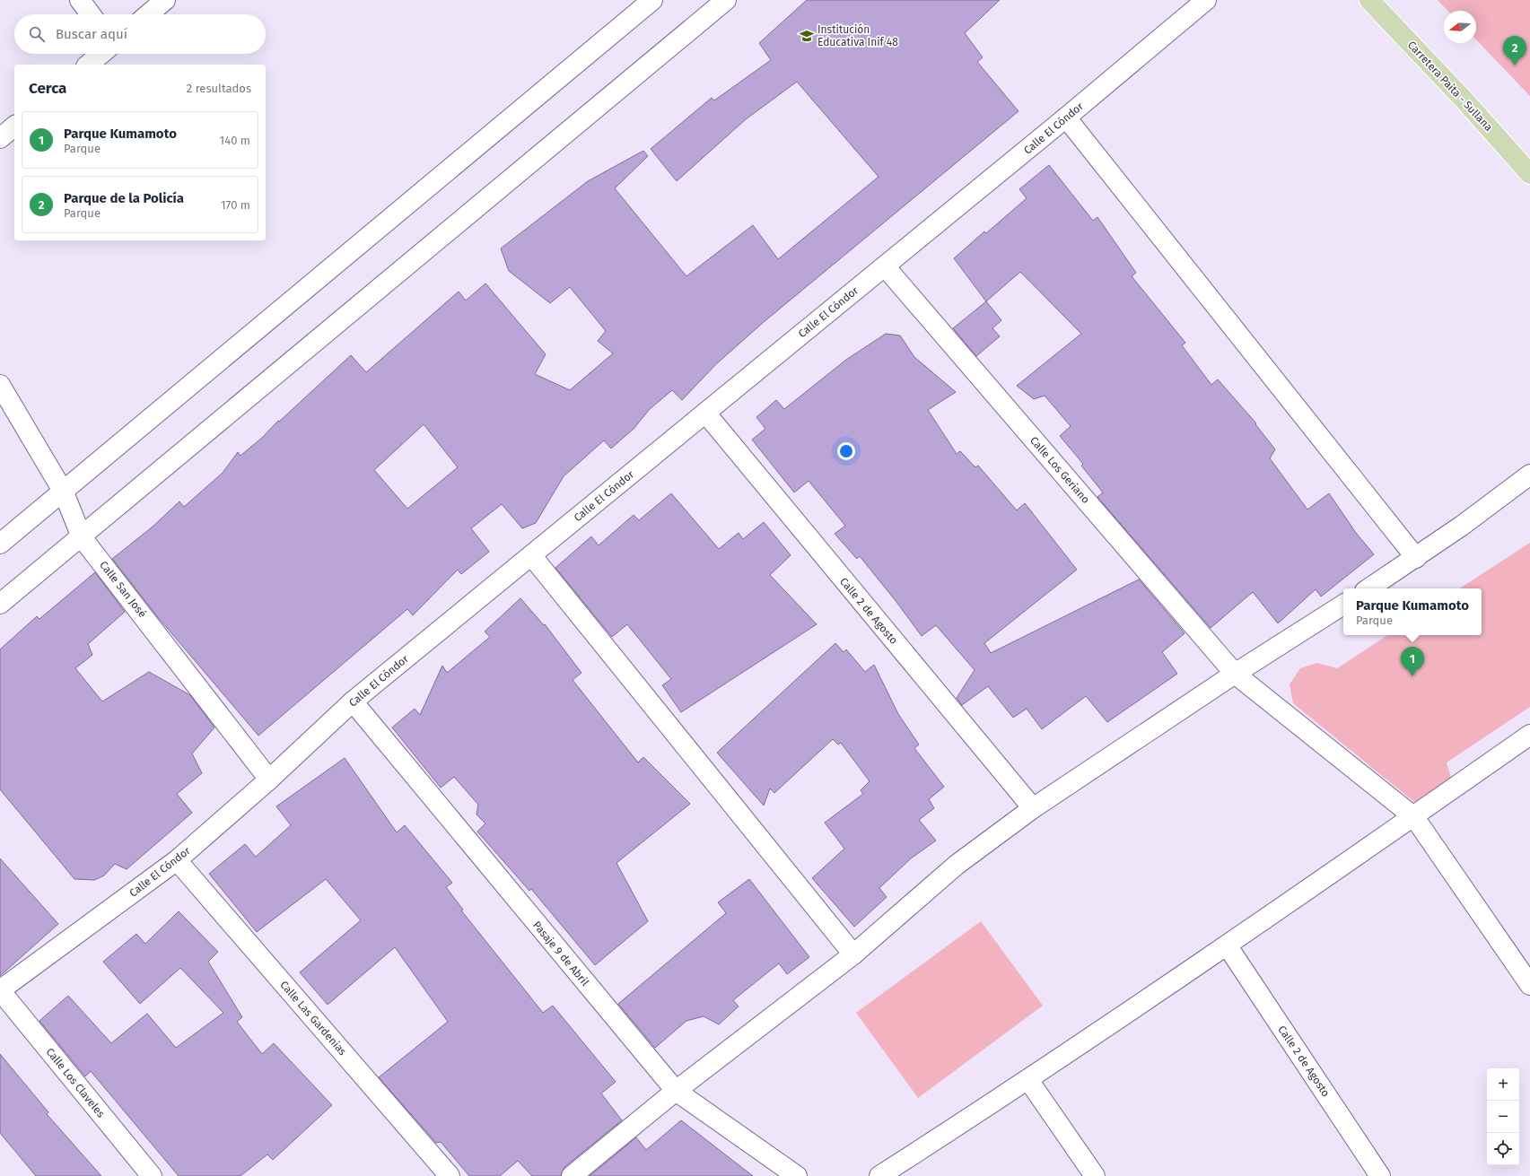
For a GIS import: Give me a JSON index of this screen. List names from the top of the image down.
{
  "streets": {
    "main road": ["Carretera Paita - Sullana"],
    "street": [
      "Calle El Cóndor",
      "Calle Los Geriano",
      "Calle San José",
      "Calle 2 de Agosto",
      "Pasaje 9 de Abril",
      "Calle Las Gardenias",
      "Calle Los Claveles"
    ]
  },
  "crossings": [
    ["Calle El Cóndor", "Calle Los Geriano"],
    ["Calle El Cóndor", "Calle San José"],
    ["Calle El Cóndor", "Calle 2 de Agosto"],
    ["Calle El Cóndor", "Pasaje 9 de Abril"],
    ["Calle El Cóndor", "Calle Las Gardenias"],
    ["Calle El Cóndor", "Calle Los Claveles"]
  ],
  "places": {
    "school or university": ["Institución Educativa Inif 48"]
  },
  "north": "left",
  "page": {
    "search": "Buscar aquí",
    "pins": ["2", "1"],
    "heading": ["Cerca", "2 resultados"],
    "list": [
      {
        "mark": "1",
        "name": "Parque Kumamoto",
        "note": "Parque",
        "value": "140 m"
      },
      {
        "mark": "2",
        "name": "Parque de la Policía",
        "note": "Parque",
        "value": "170 m"
      }
    ],
    "popup": ["Parque Kumamoto", "Parque"],
    "map_buttons": ["+", "−"]
  }
}
